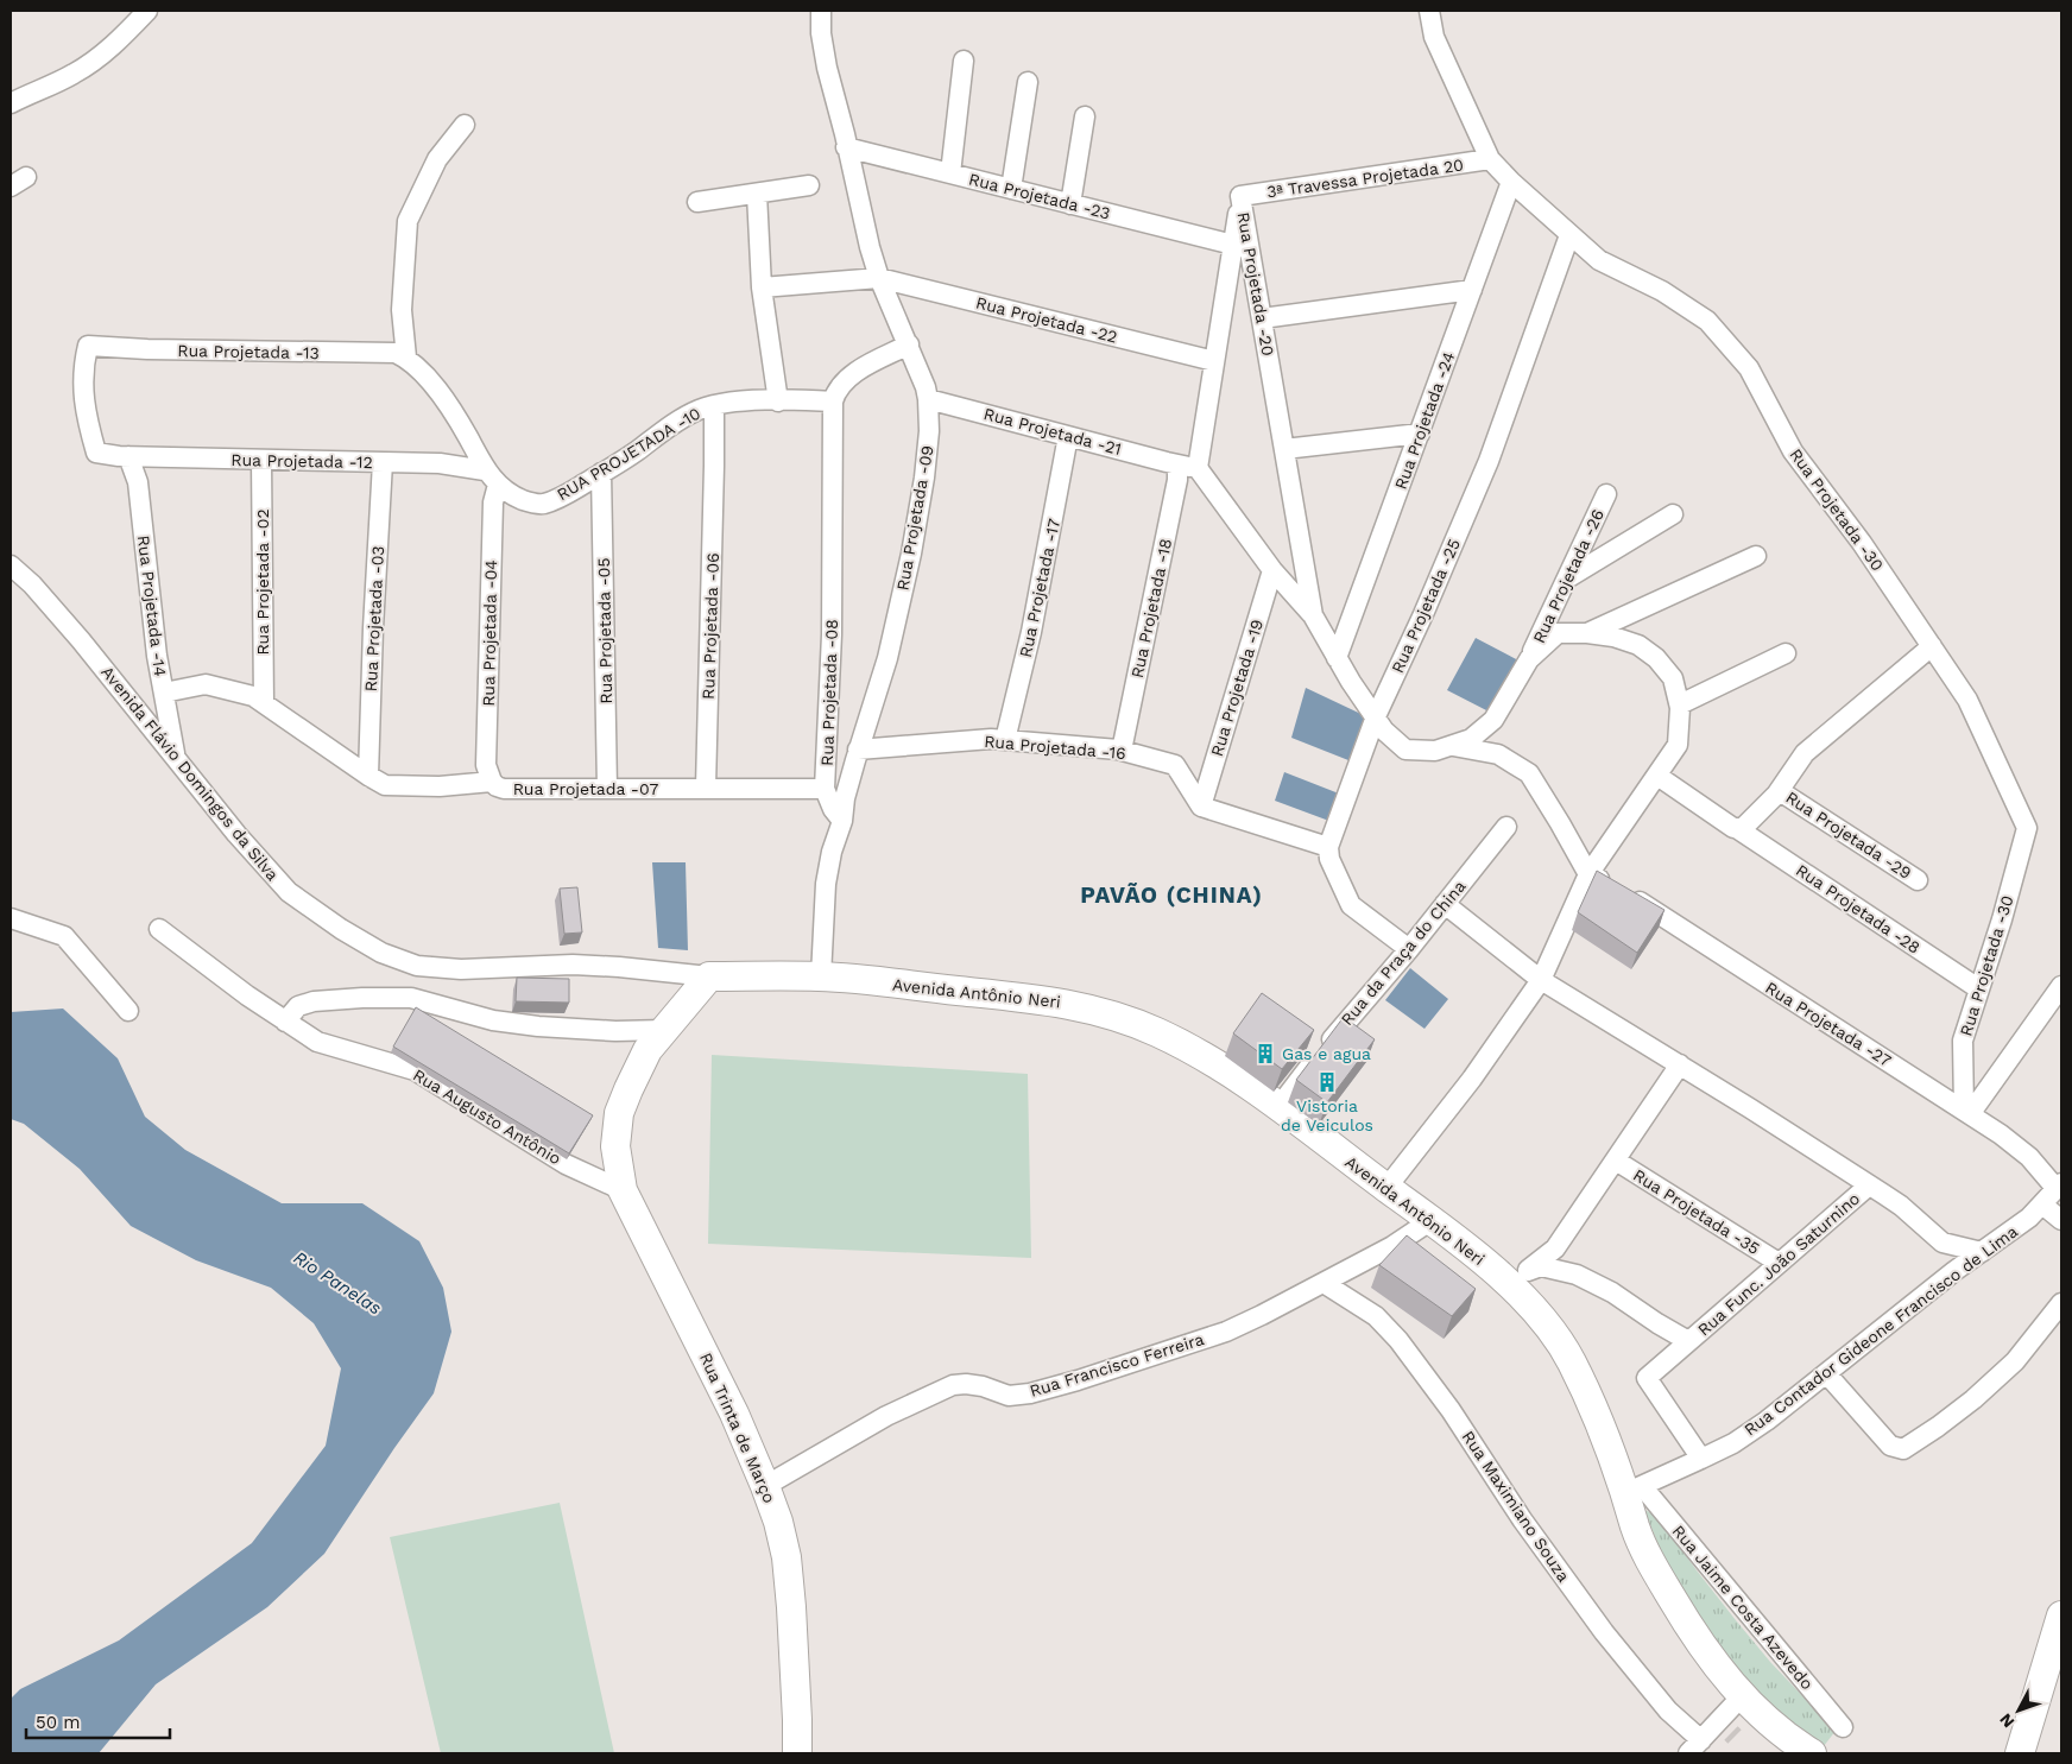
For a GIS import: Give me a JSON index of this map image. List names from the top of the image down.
{
  "streets": {
    "street": [
      "3ª Travessa Projetada 20",
      "Rua Projetada -23",
      "Rua Projetada -20",
      "Rua Projetada -22",
      "Rua Projetada -13",
      "Rua Projetada -24",
      "Rua Projetada -21",
      "RUA PROJETADA -10",
      "Rua Projetada -12",
      "Rua Projetada -30",
      "Rua Projetada -09",
      "Rua Projetada -26",
      "Rua Projetada -02",
      "Rua Projetada -17",
      "Rua Projetada -14",
      "Rua Projetada -25",
      "Rua Projetada -18",
      "Rua Projetada -03",
      "Rua Projetada -06",
      "Rua Projetada -05",
      "Rua Projetada -04",
      "Rua Projetada -19",
      "Rua Projetada -08",
      "Rua Projetada -16",
      "Avenida Flávio Domingos da Silva",
      "Rua Projetada -07",
      "Rua Projetada -29",
      "Rua Projetada -28",
      "Rua da Praça do China",
      "Avenida Antônio Neri",
      "Rua Projetada -27",
      "Rua Augusto Antônio",
      "Rua Projetada -35",
      "Rua Func. João Saturnino",
      "Rua Contador Gideone Francisco de Lima",
      "Rua Francisco Ferreira",
      "Rua Trinta de Março",
      "Rua Maximiano Souza",
      "Rua Jaime Costa Azevedo"
    ]
  },
  "crossings": [
    ["3ª Travessa Projetada 20", "Rua Projetada -20"],
    ["3ª Travessa Projetada 20", "Rua Projetada -30"],
    ["Rua Projetada -23", "Rua Projetada -20"],
    ["Rua Projetada -23", "Rua Projetada -09"],
    ["Rua Projetada -20", "Rua Projetada -22"],
    ["Rua Projetada -20", "Rua Projetada -24"],
    ["Rua Projetada -20", "Rua Projetada -21"],
    ["Rua Projetada -20", "Rua Projetada -26"],
    ["Rua Projetada -20", "Rua Projetada -25"],
    ["Rua Projetada -22", "Rua Projetada -09"],
    ["Rua Projetada -13", "Rua Projetada -12"],
    ["Rua Projetada -13", "Rua Projetada -14"],
    ["Rua Projetada -24", "Rua Projetada -30"],
    ["Rua Projetada -21", "Rua Projetada -09"],
    ["Rua Projetada -21", "Rua Projetada -17"],
    ["Rua Projetada -21", "Rua Projetada -18"],
    ["RUA PROJETADA -10", "Rua Projetada -12"],
    ["RUA PROJETADA -10", "Rua Projetada -06"],
    ["RUA PROJETADA -10", "Rua Projetada -05"],
    ["RUA PROJETADA -10", "Rua Projetada -04"],
    ["RUA PROJETADA -10", "Rua Projetada -08"],
    ["Rua Projetada -12", "Rua Projetada -02"],
    ["Rua Projetada -12", "Rua Projetada -14"],
    ["Rua Projetada -12", "Rua Projetada -03"],
    ["Rua Projetada -12", "Rua Projetada -04"],
    ["Rua Projetada -30", "Rua Projetada -25"],
    ["Rua Projetada -30", "Rua Projetada -28"],
    ["Rua Projetada -30", "Rua Projetada -27"],
    ["Rua Projetada -09", "Rua Projetada -08"],
    ["Rua Projetada -09", "Rua Projetada -16"],
    ["Rua Projetada -02", "Rua Projetada -07"],
    ["Rua Projetada -17", "Rua Projetada -16"],
    ["Rua Projetada -14", "Avenida Flávio Domingos da Silva"],
    ["Rua Projetada -14", "Rua Projetada -07"],
    ["Rua Projetada -18", "Rua Projetada -16"],
    ["Rua Projetada -03", "Rua Projetada -07"],
    ["Rua Projetada -06", "Rua Projetada -07"],
    ["Rua Projetada -05", "Rua Projetada -07"],
    ["Rua Projetada -04", "Rua Projetada -07"],
    ["Rua Projetada -19", "Rua Projetada -16"],
    ["Rua Projetada -08", "Rua Projetada -07"],
    ["Avenida Flávio Domingos da Silva", "Avenida Antônio Neri"],
    ["Rua da Praça do China", "Avenida Antônio Neri"],
    ["Avenida Antônio Neri", "Rua Contador Gideone Francisco de Lima"],
    ["Avenida Antônio Neri", "Rua Francisco Ferreira"],
    ["Avenida Antônio Neri", "Rua Jaime Costa Azevedo"],
    ["Rua Projetada -27", "Rua Contador Gideone Francisco de Lima"],
    ["Rua Augusto Antônio", "Rua Trinta de Março"],
    ["Rua Projetada -35", "Rua Func. João Saturnino"],
    ["Rua Func. João Saturnino", "Rua Contador Gideone Francisco de Lima"],
    ["Rua Contador Gideone Francisco de Lima", "Rua Jaime Costa Azevedo"],
    ["Rua Francisco Ferreira", "Rua Trinta de Março"],
    ["Rua Francisco Ferreira", "Rua Maximiano Souza"]
  ],
  "districts": ["PAVÃO (CHINA)"],
  "water": ["Rio Panelas"],
  "places": {
    "building": ["Gas e agua", "Vistoria de Veiculos"]
  },
  "scale_bar": "50 m",
  "north": "bottom left"
}
